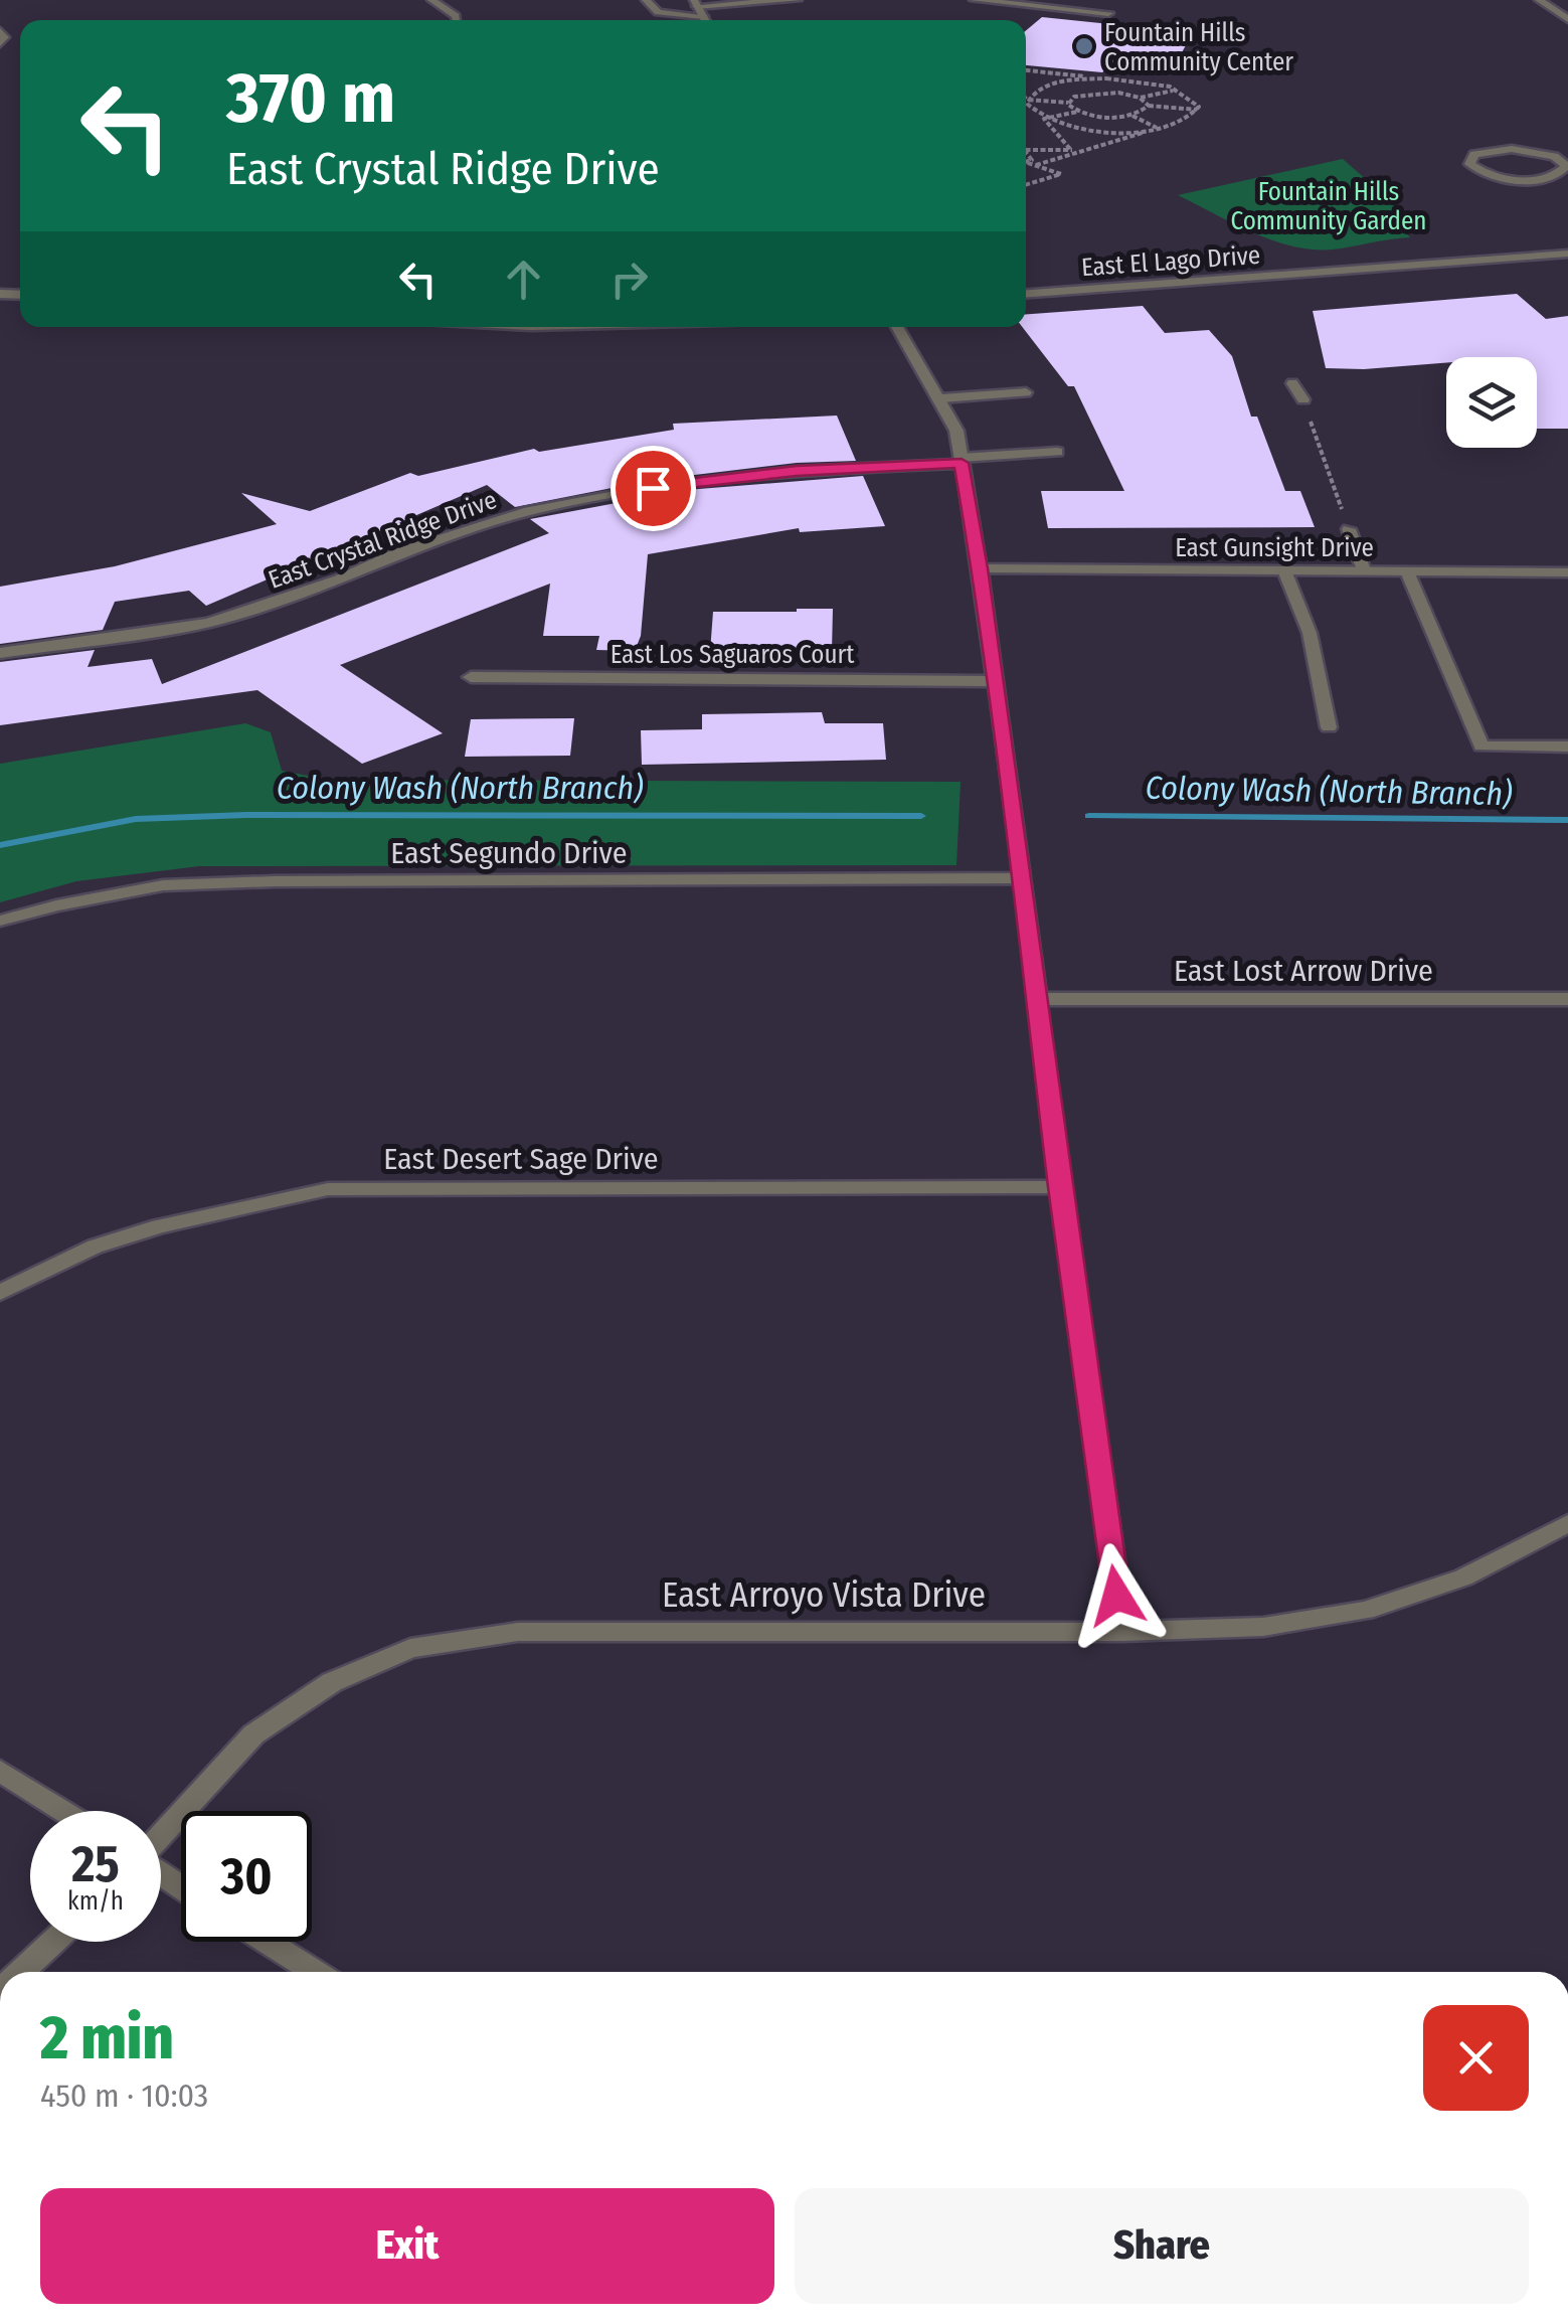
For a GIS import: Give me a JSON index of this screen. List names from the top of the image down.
{
  "streets": {
    "street": [
      "East El Lago Drive",
      "East Crystal Ridge Drive",
      "East Gunsight Drive",
      "East Los Saguaros Court",
      "East Segundo Drive",
      "East Lost Arrow Drive",
      "East Desert Sage Drive",
      "East Arroyo Vista Drive"
    ]
  },
  "water": ["Colony Wash (North Branch)"],
  "parks": ["Fountain Hills Community Garden"],
  "places": ["Fountain Hills Community Center"],
  "page": {
    "turn": ["370 m", "East Crystal Ridge Drive"],
    "speed": "25 km/h",
    "limit": "30",
    "heading": ["2 min", "450 m · 10:03"],
    "buttons": ["Exit", "Share"]
  }
}
